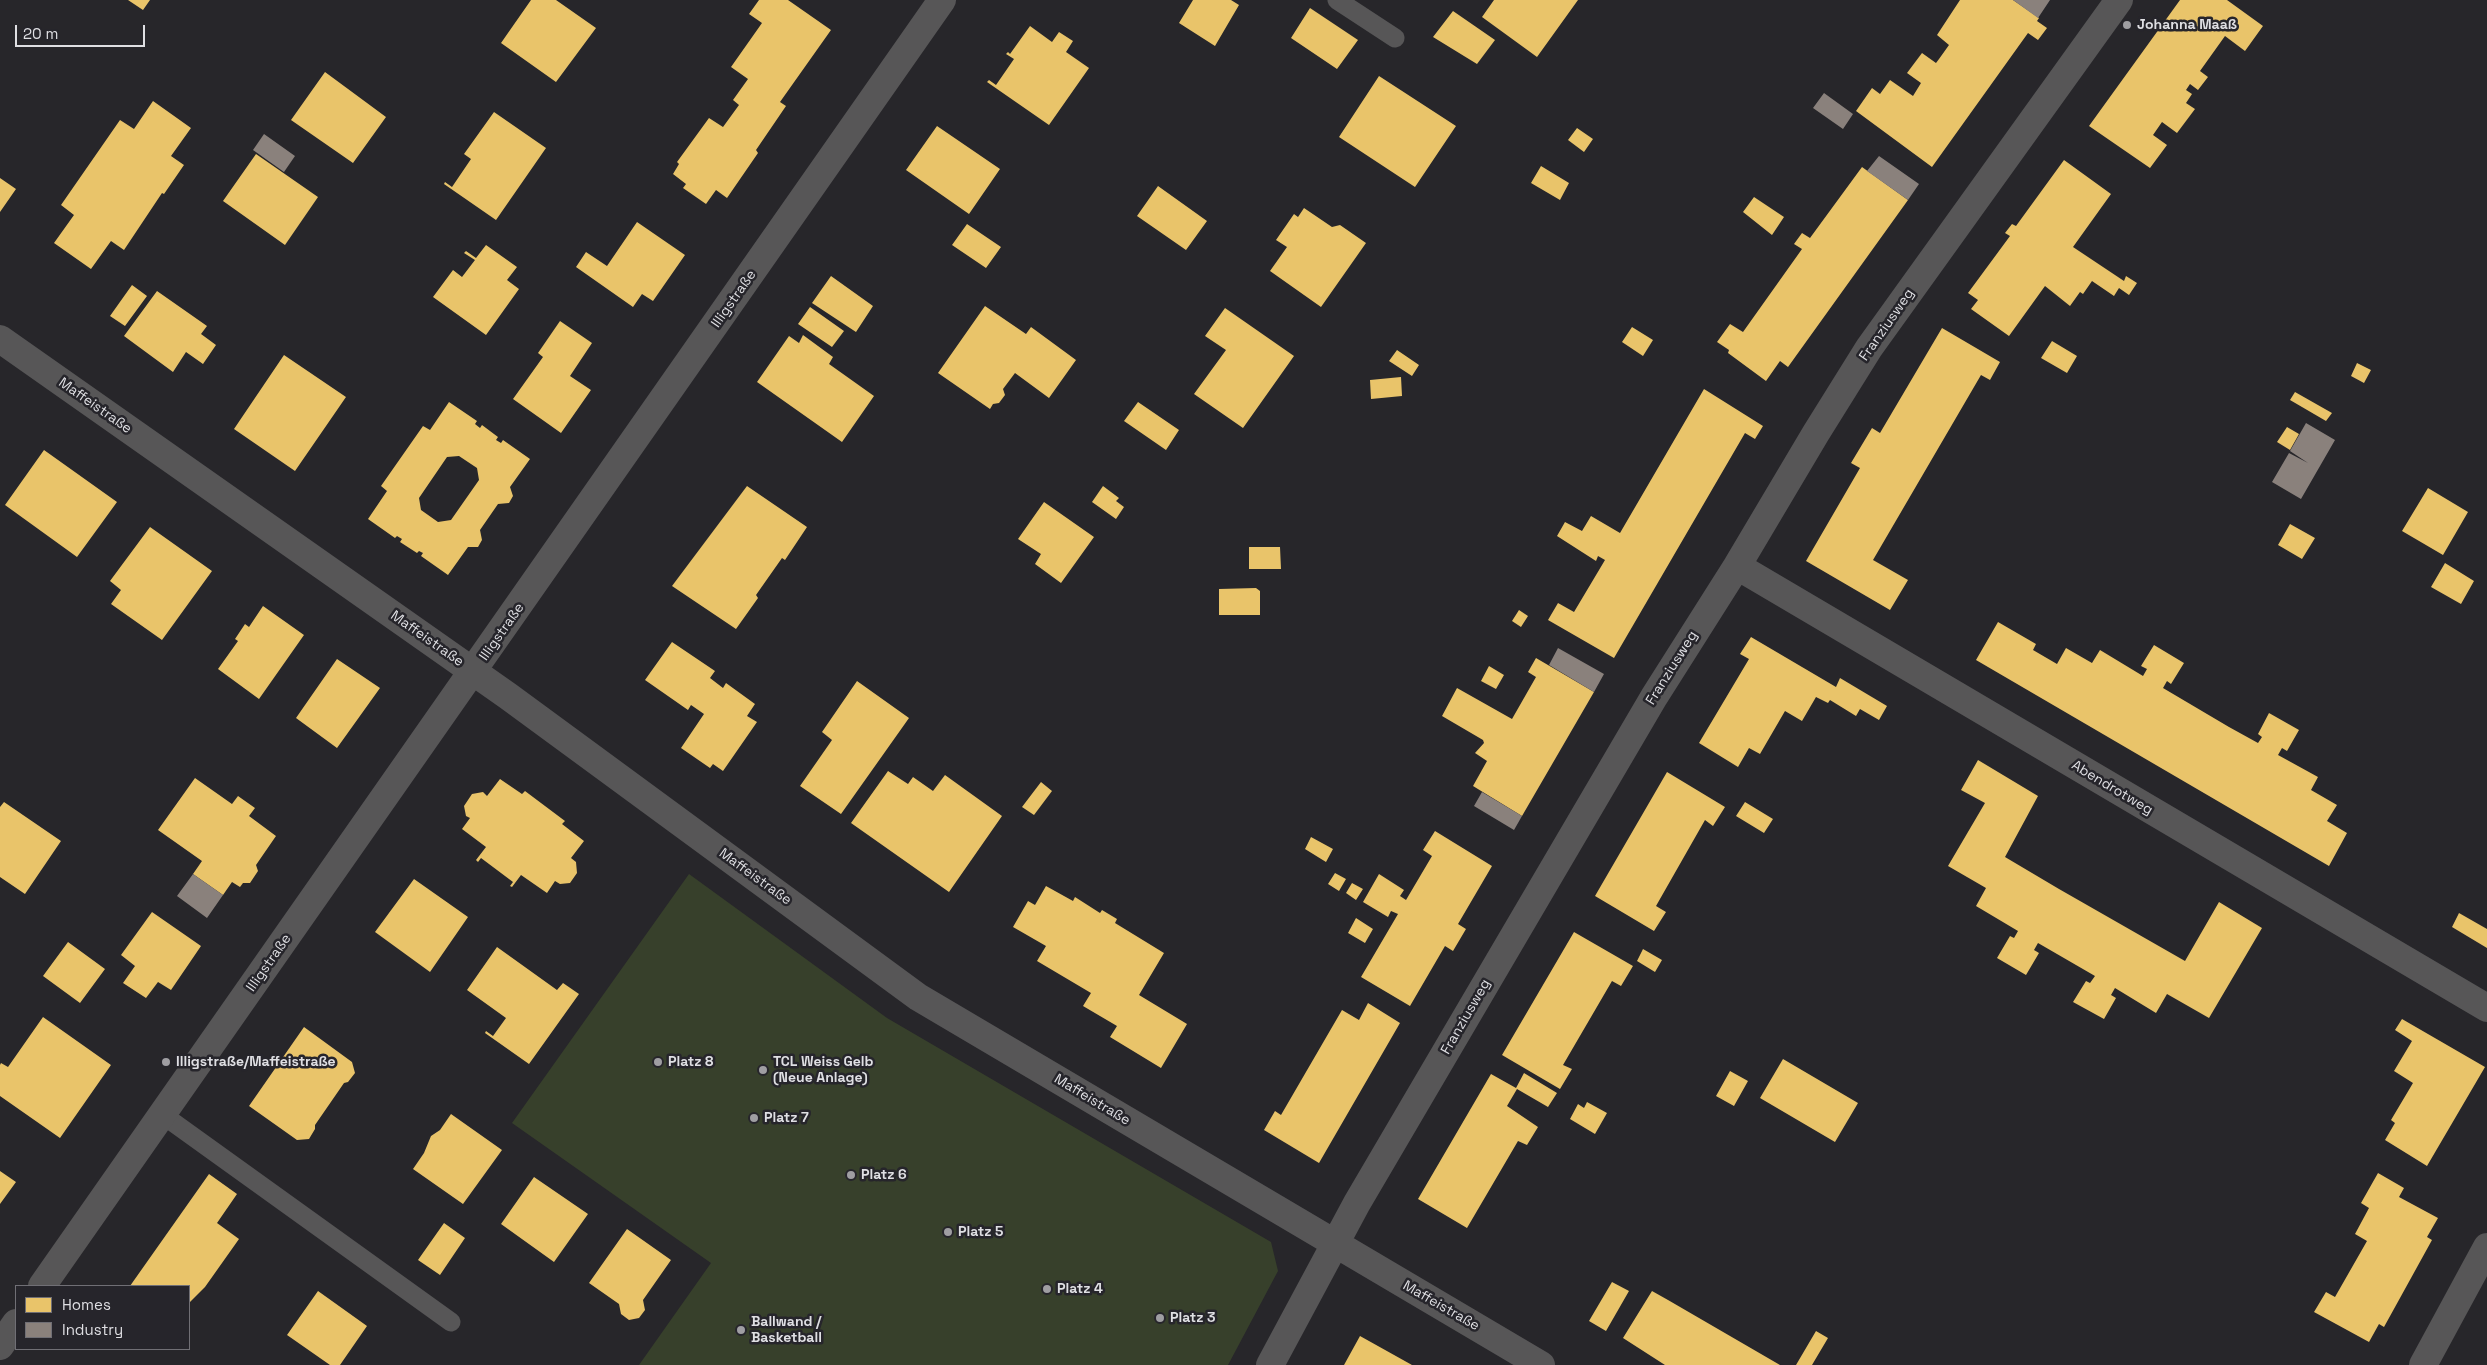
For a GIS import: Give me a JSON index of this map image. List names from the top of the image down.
{
  "streets": {
    "street": [
      "Illigstraße",
      "Franziusweg",
      "Maffeistraße",
      "Abendrotweg"
    ]
  },
  "crossings": [
    ["Illigstraße", "Maffeistraße"],
    ["Franziusweg", "Maffeistraße"],
    ["Franziusweg", "Abendrotweg"]
  ],
  "places": [
    "Johanna Maaß",
    "Illigstraße/Maffeistraße",
    "Platz 8",
    "TCL Weiss Gelb (Neue Anlage)",
    "Platz 7",
    "Platz 6",
    "Platz 5",
    "Platz 4",
    "Platz 3",
    "Ballwand / Basketball"
  ],
  "legend": ["Homes", "Industry"],
  "scale_bar": "20 m"
}
